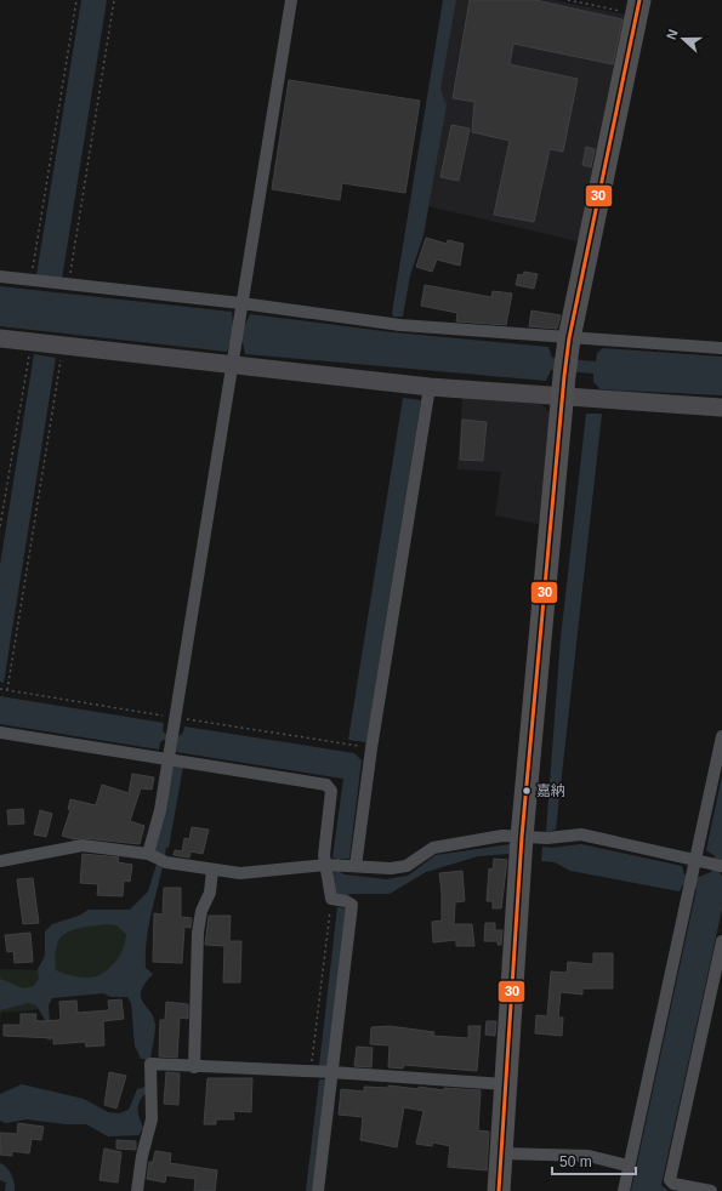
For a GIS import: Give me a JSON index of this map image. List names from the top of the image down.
{
  "places": ["嘉納"],
  "lines": ["transit line 30"],
  "scale_bar": "50 m",
  "north": "left"
}
